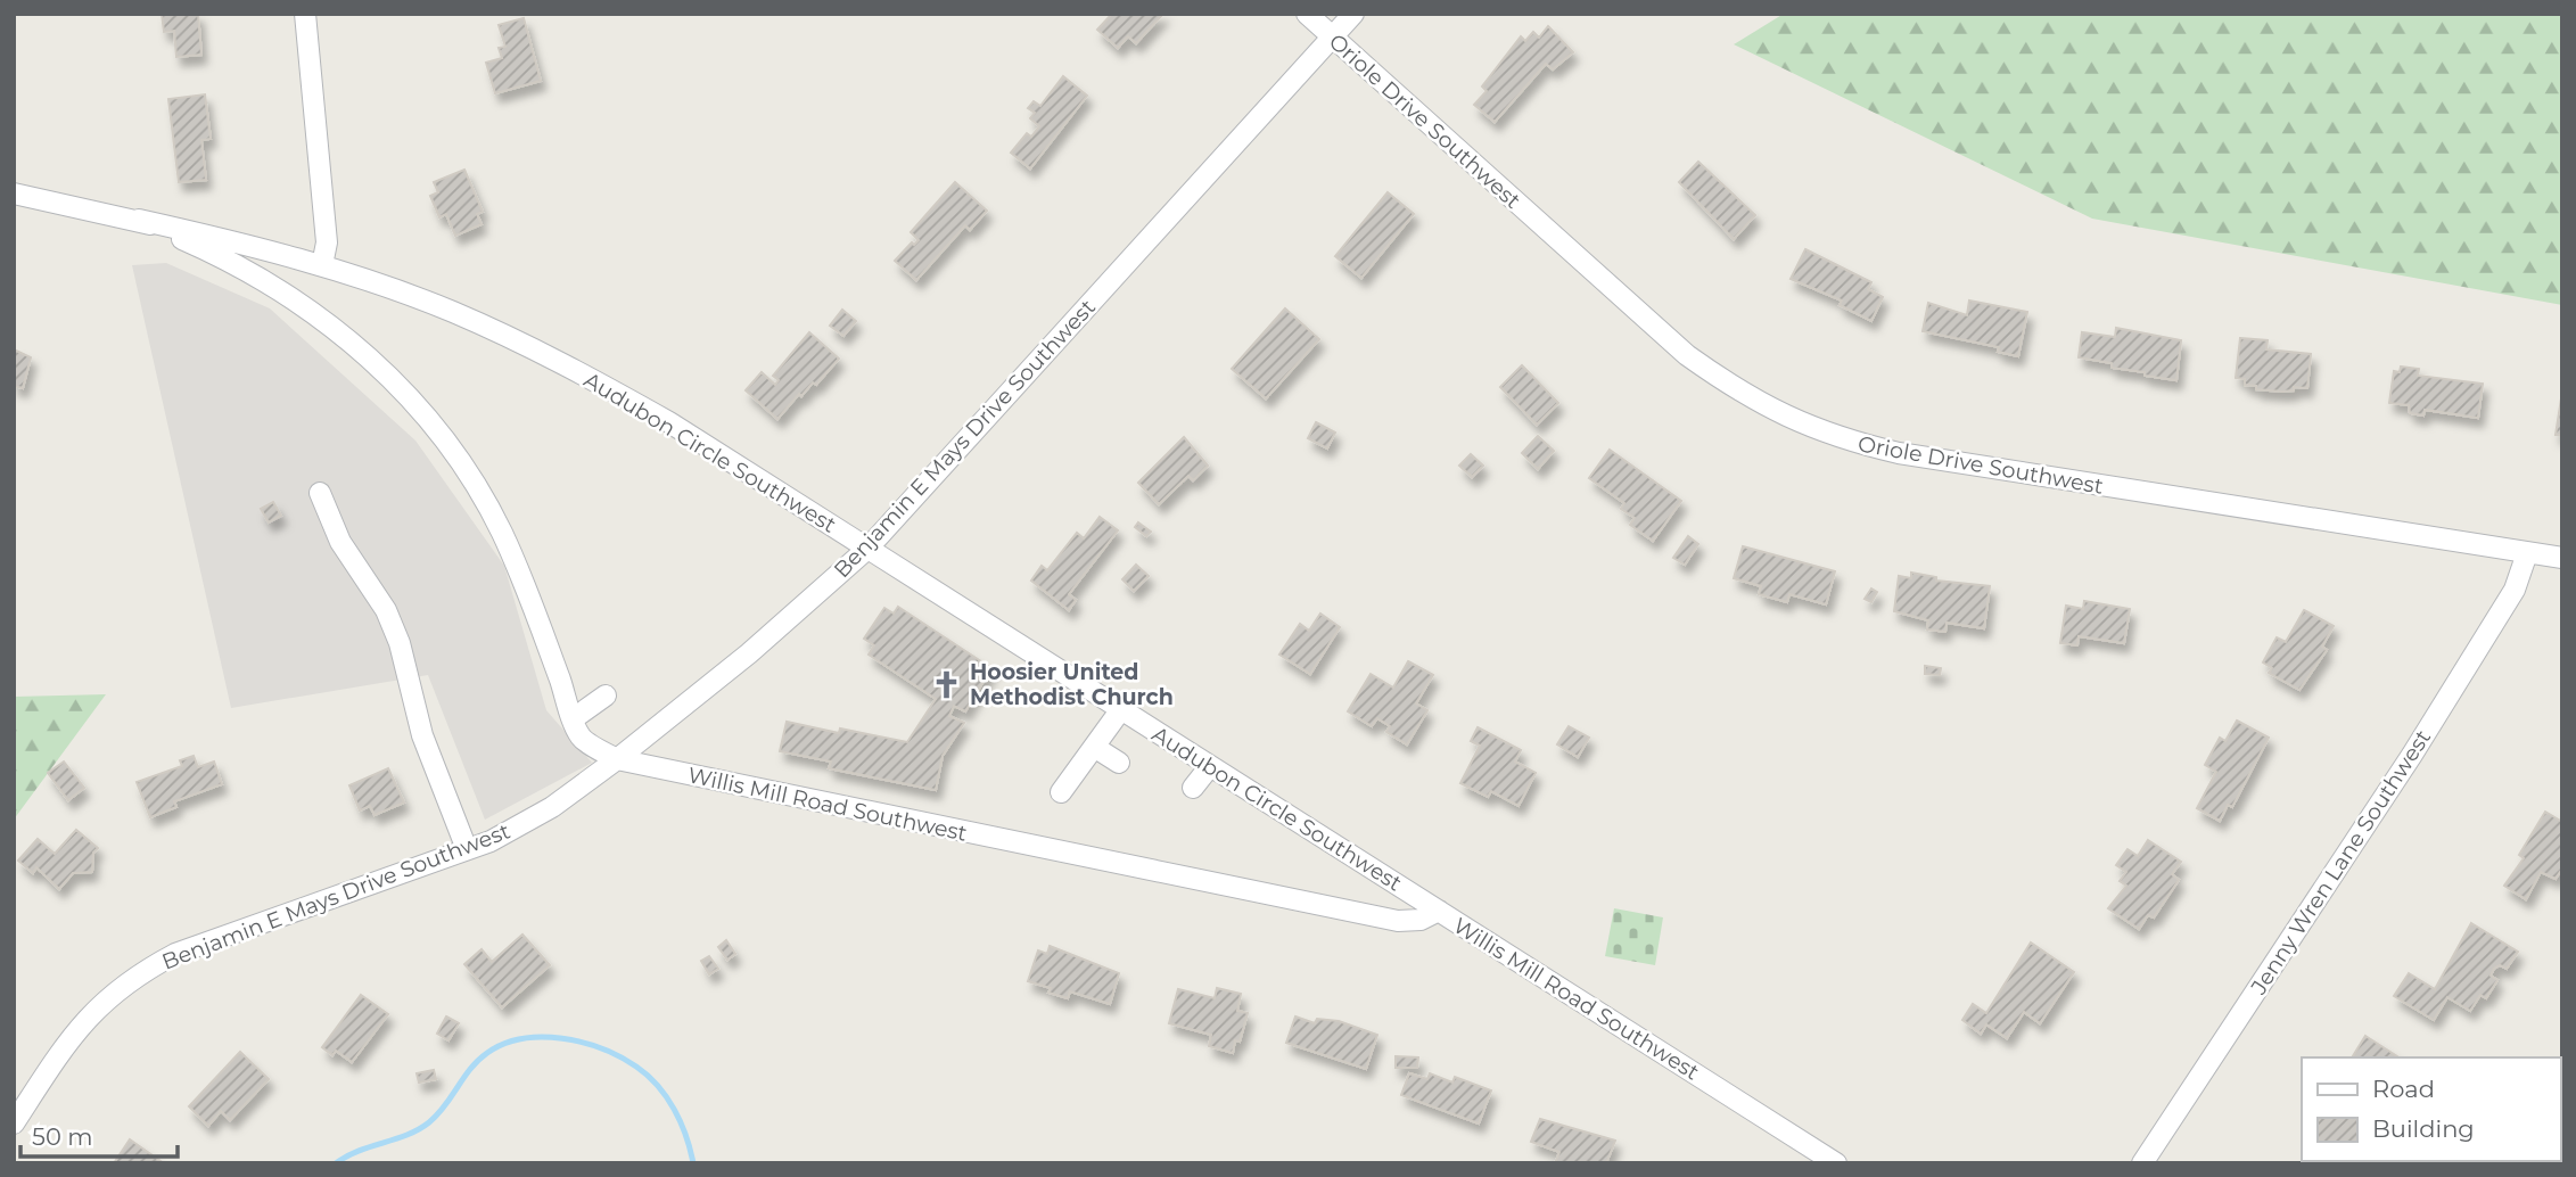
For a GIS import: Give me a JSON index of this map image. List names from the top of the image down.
{
  "streets": {
    "street": [
      "Oriole Drive Southwest",
      "Benjamin E Mays Drive Southwest",
      "Audubon Circle Southwest",
      "Willis Mill Road Southwest",
      "Jenny Wren Lane Southwest"
    ]
  },
  "crossings": [
    ["Oriole Drive Southwest", "Benjamin E Mays Drive Southwest"],
    ["Oriole Drive Southwest", "Jenny Wren Lane Southwest"],
    ["Benjamin E Mays Drive Southwest", "Audubon Circle Southwest"],
    ["Benjamin E Mays Drive Southwest", "Willis Mill Road Southwest"],
    ["Audubon Circle Southwest", "Willis Mill Road Southwest"]
  ],
  "places": {
    "church": ["Hoosier United Methodist Church"]
  },
  "legend": ["Road", "Building"],
  "scale_bar": "50 m"
}
